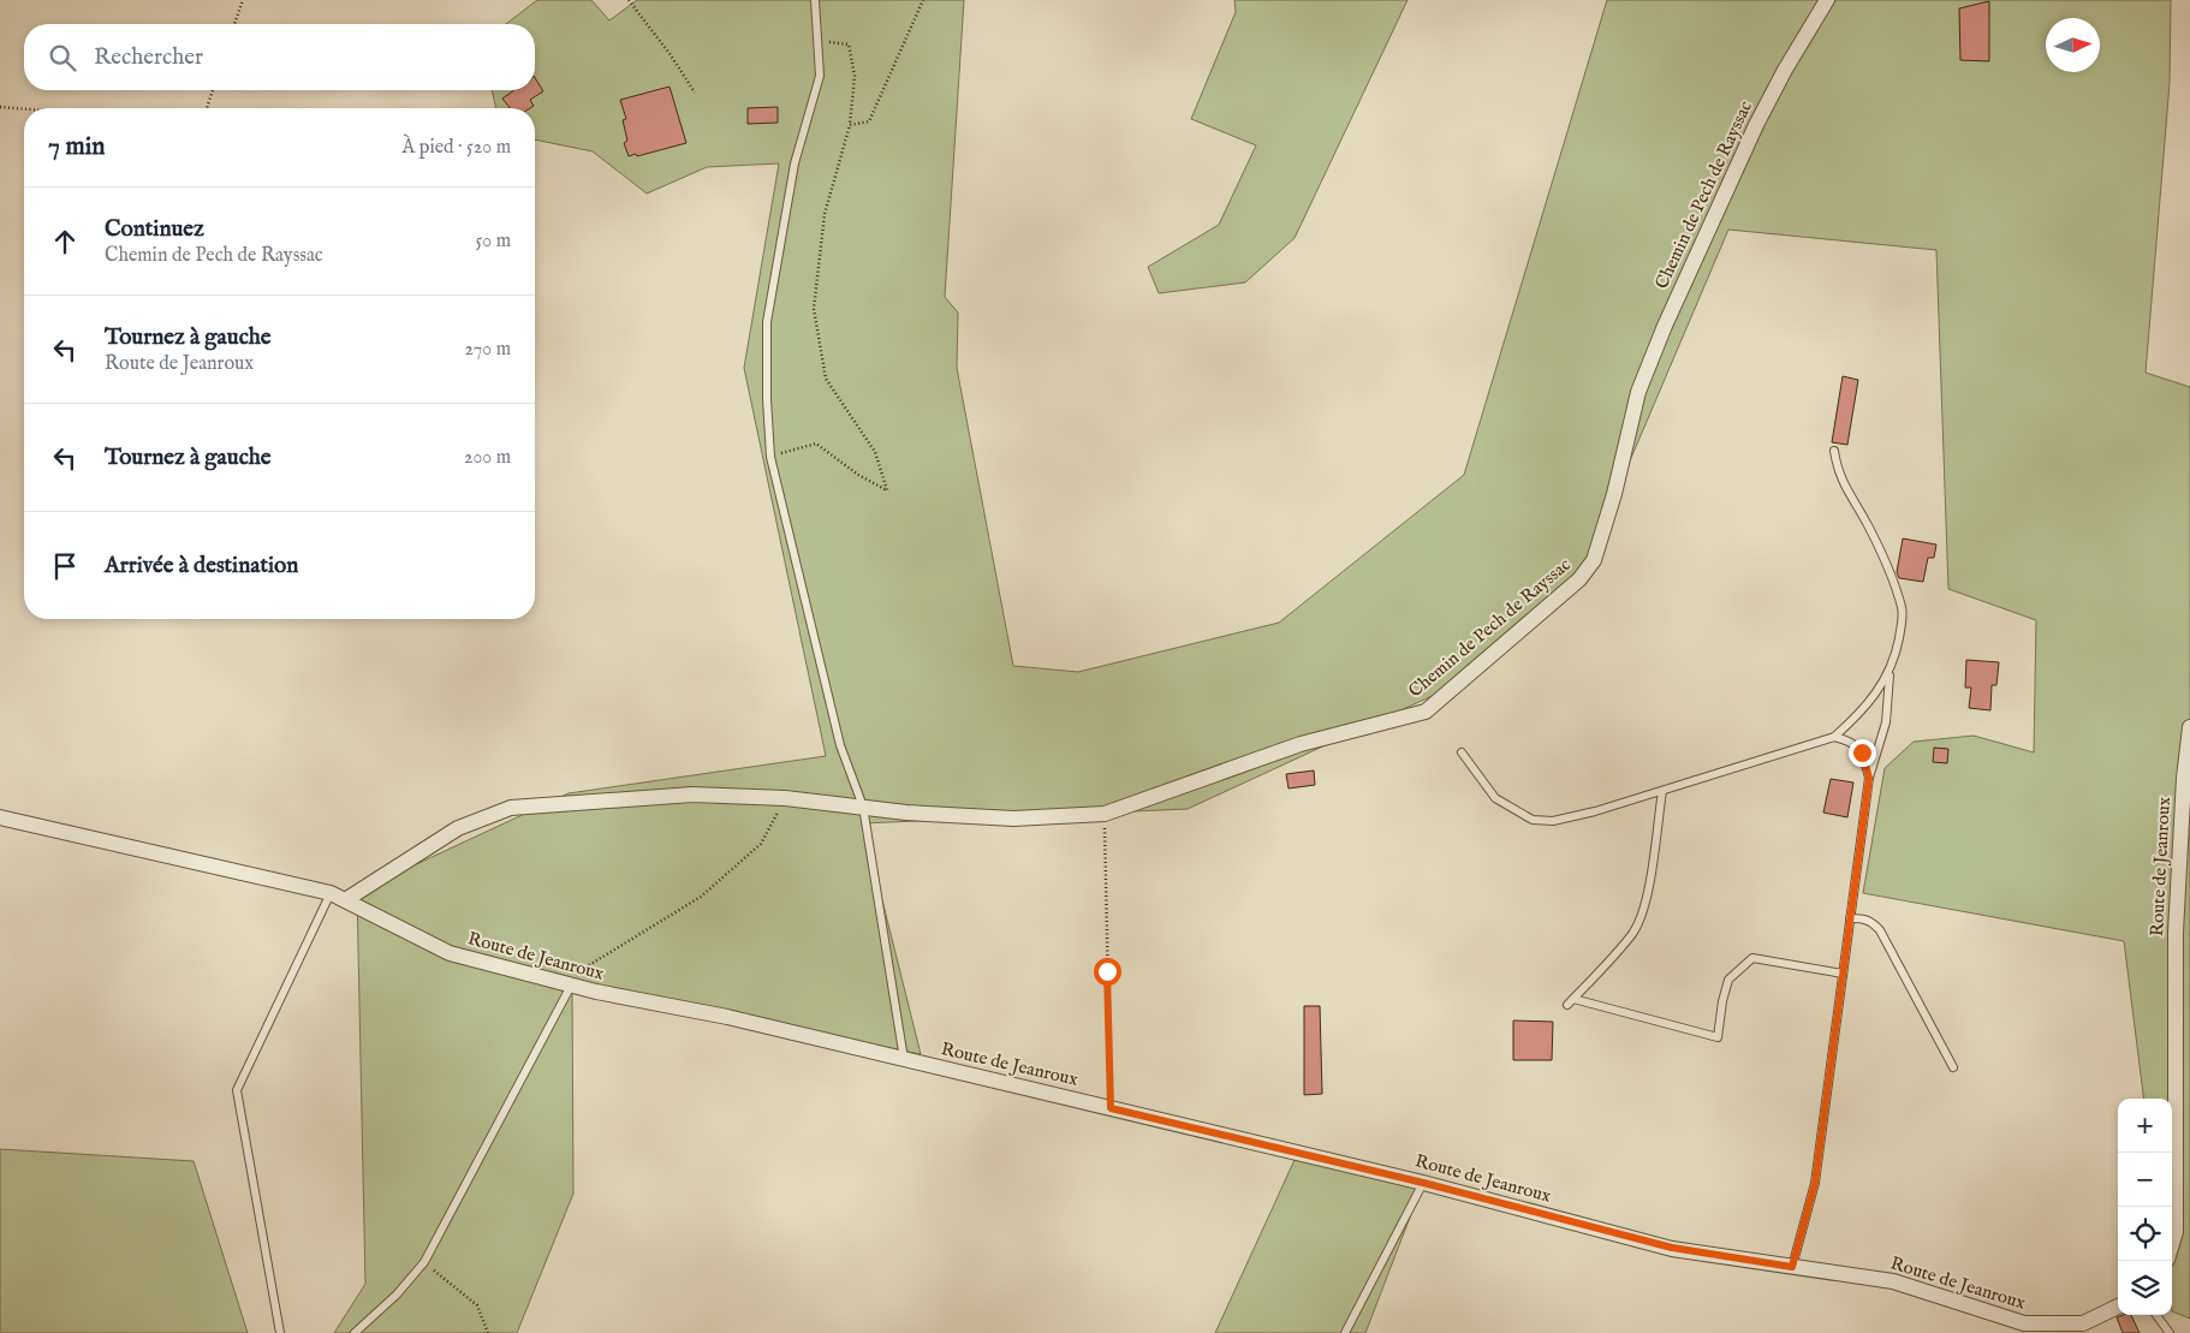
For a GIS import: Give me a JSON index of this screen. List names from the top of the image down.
{
  "streets": {
    "street": ["Chemin de Pech de Rayssac", "Route de Jeanroux"]
  },
  "crossings": [
    ["Chemin de Pech de Rayssac", "Route de Jeanroux"]
  ],
  "north": "right",
  "page": {
    "search": "Rechercher",
    "heading": ["7 min", "À pied · 520 m"],
    "list": [
      ["Continuez", "Chemin de Pech de Rayssac", "50 m"],
      ["Tournez à gauche", "Route de Jeanroux", "270 m"],
      ["Tournez à gauche", "200 m"],
      "Arrivée à destination"
    ],
    "map_buttons": ["+", "−"]
  }
}
